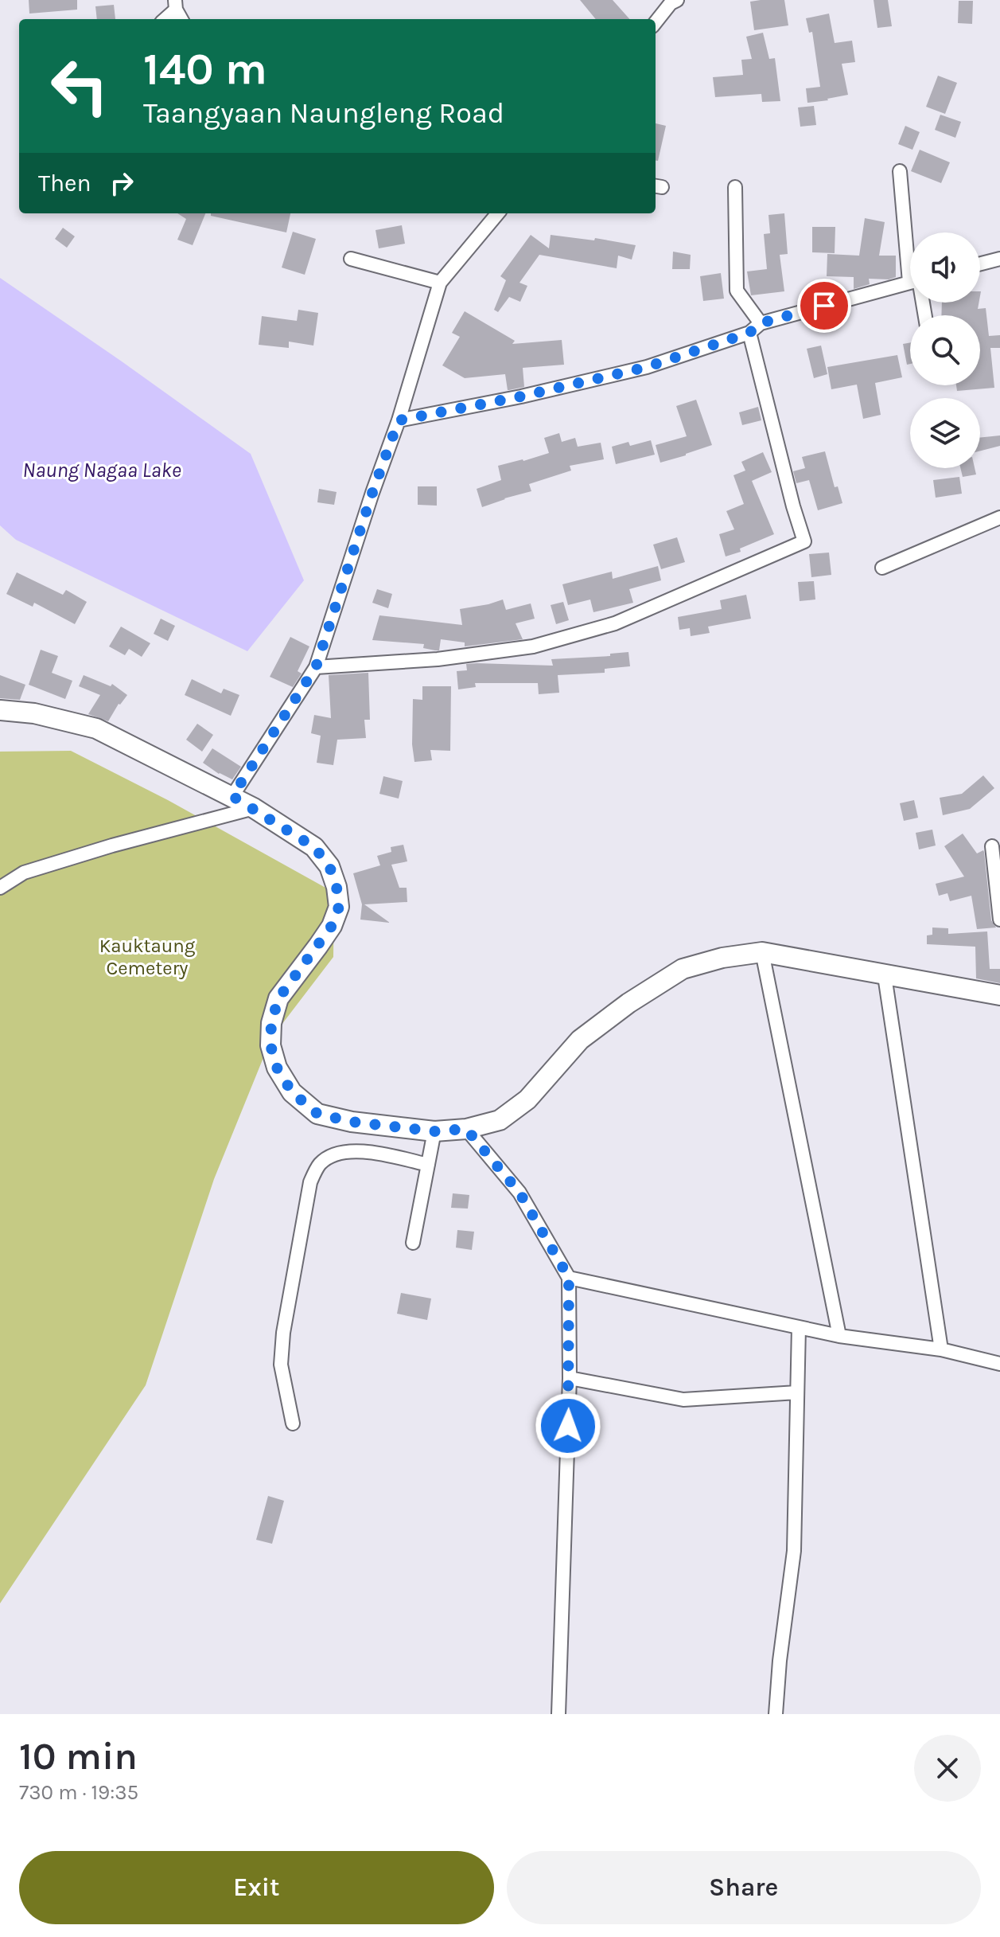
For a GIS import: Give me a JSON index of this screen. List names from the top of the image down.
{
  "water": ["Naung Nagaa Lake"],
  "parks": ["Kauktaung Cemetery"],
  "page": {
    "turn": ["140 m", "Taangyaan Naungleng Road"],
    "then": "Then",
    "heading": ["10 min", "730 m · 19:35"],
    "buttons": ["Exit", "Share"]
  }
}
